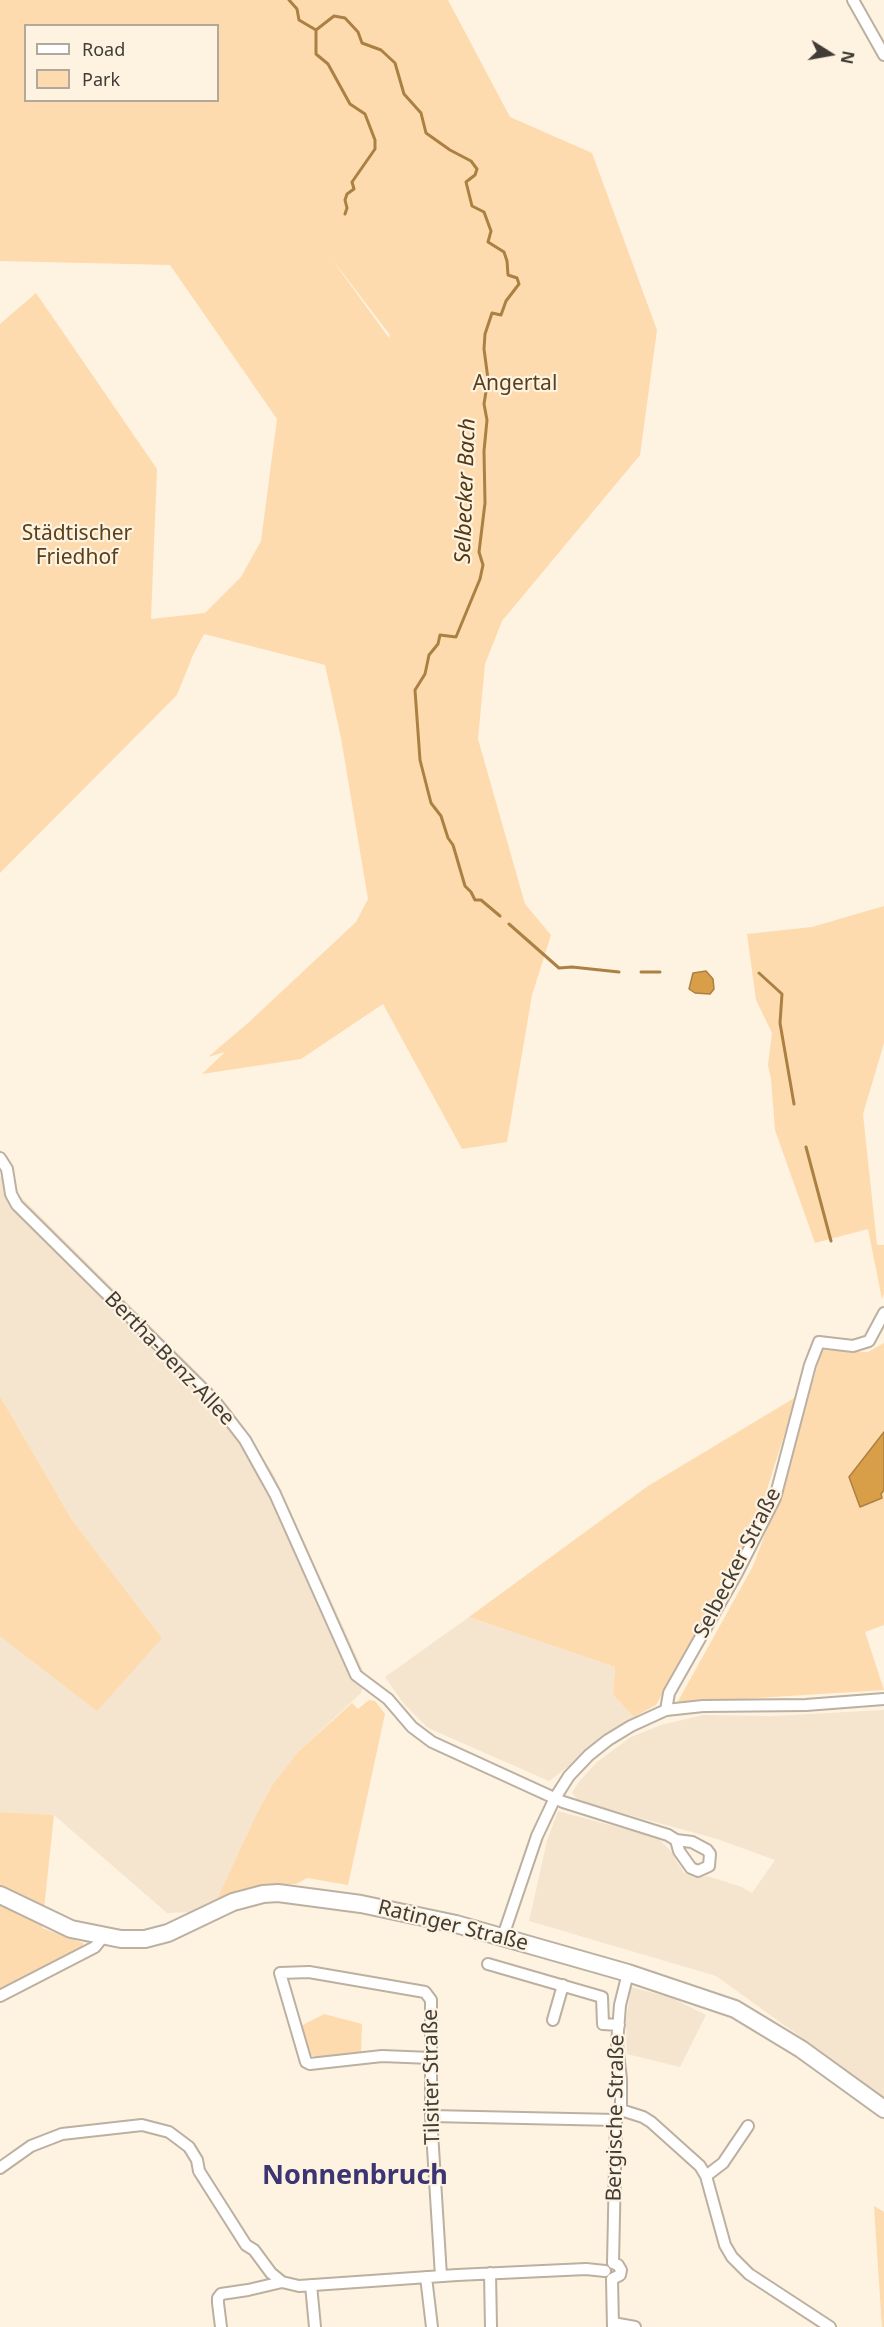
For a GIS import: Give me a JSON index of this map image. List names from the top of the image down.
{
  "streets": {
    "main road": ["Ratinger Straße"],
    "street": [
      "Bertha-Benz-Allee",
      "Selbecker Straße",
      "Tilsiter Straße",
      "Bergische Straße"
    ]
  },
  "crossings": [
    ["Ratinger Straße", "Bergische Straße"]
  ],
  "districts": ["Nonnenbruch"],
  "water": ["Selbecker Bach"],
  "parks": ["Angertal", "Städtischer Friedhof"],
  "legend": ["Road", "Park"],
  "north": "right"
}
